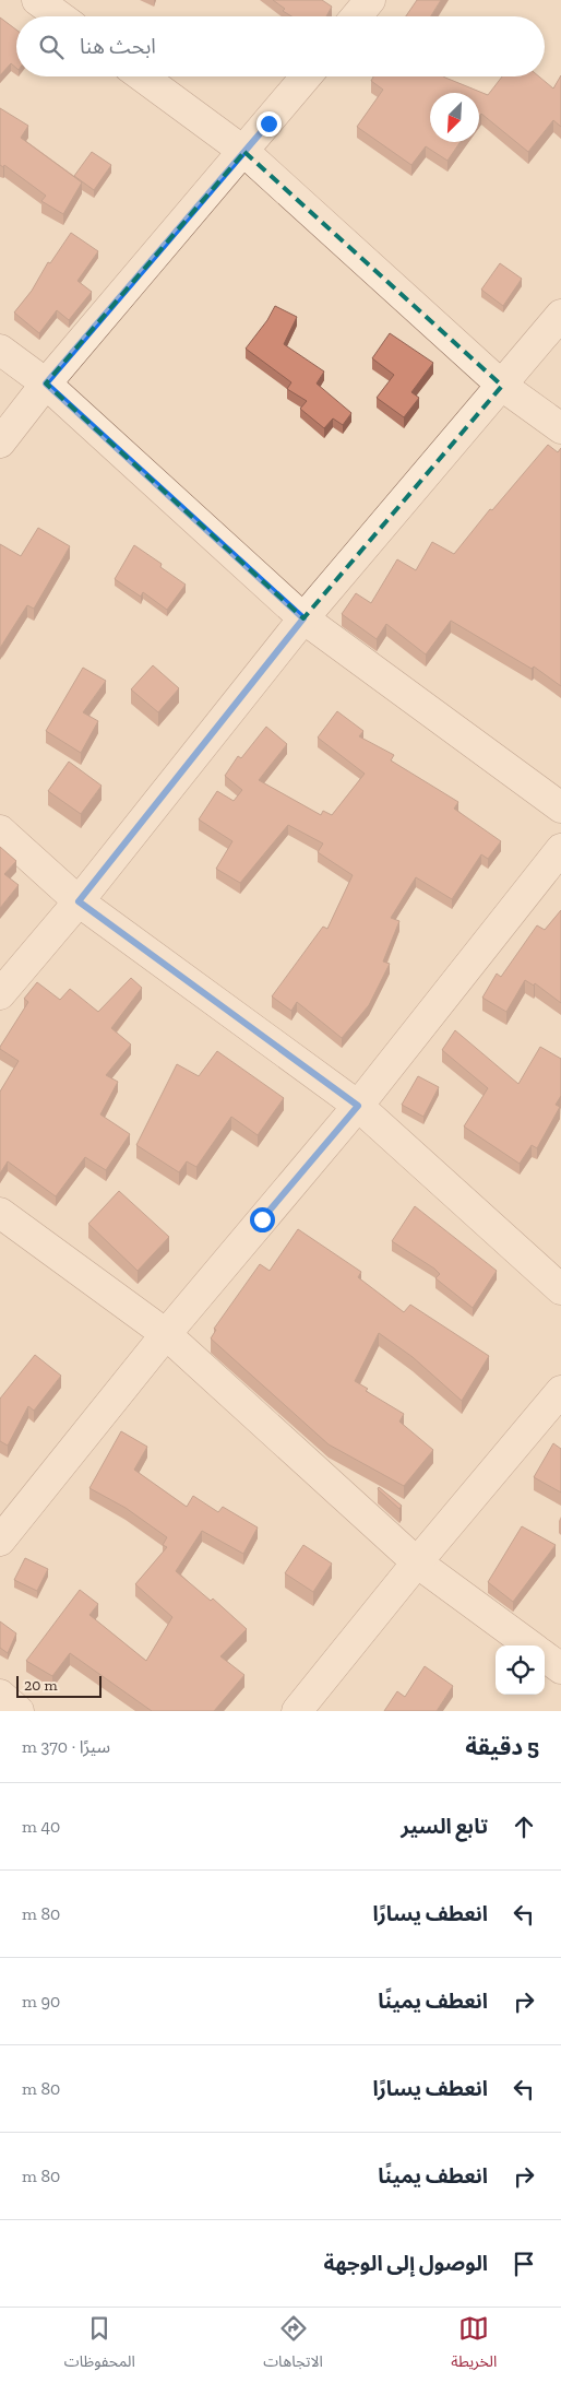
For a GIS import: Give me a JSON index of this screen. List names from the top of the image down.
{
  "scale_bar": "20 m",
  "north": "bottom left",
  "page": {
    "search": "ابحث هنا",
    "scale": "20 m",
    "heading": ["5 دقيقة", "سيرًا · 370 m"],
    "list": [
      ["تابع السير", "40 m"],
      ["انعطف يسارًا", "80 m"],
      ["انعطف يمينًا", "90 m"],
      ["انعطف يسارًا", "80 m"],
      ["انعطف يمينًا", "80 m"],
      "الوصول إلى الوجهة"
    ],
    "nav": ["الخريطة", "الاتجاهات", "المحفوظات"]
  }
}
